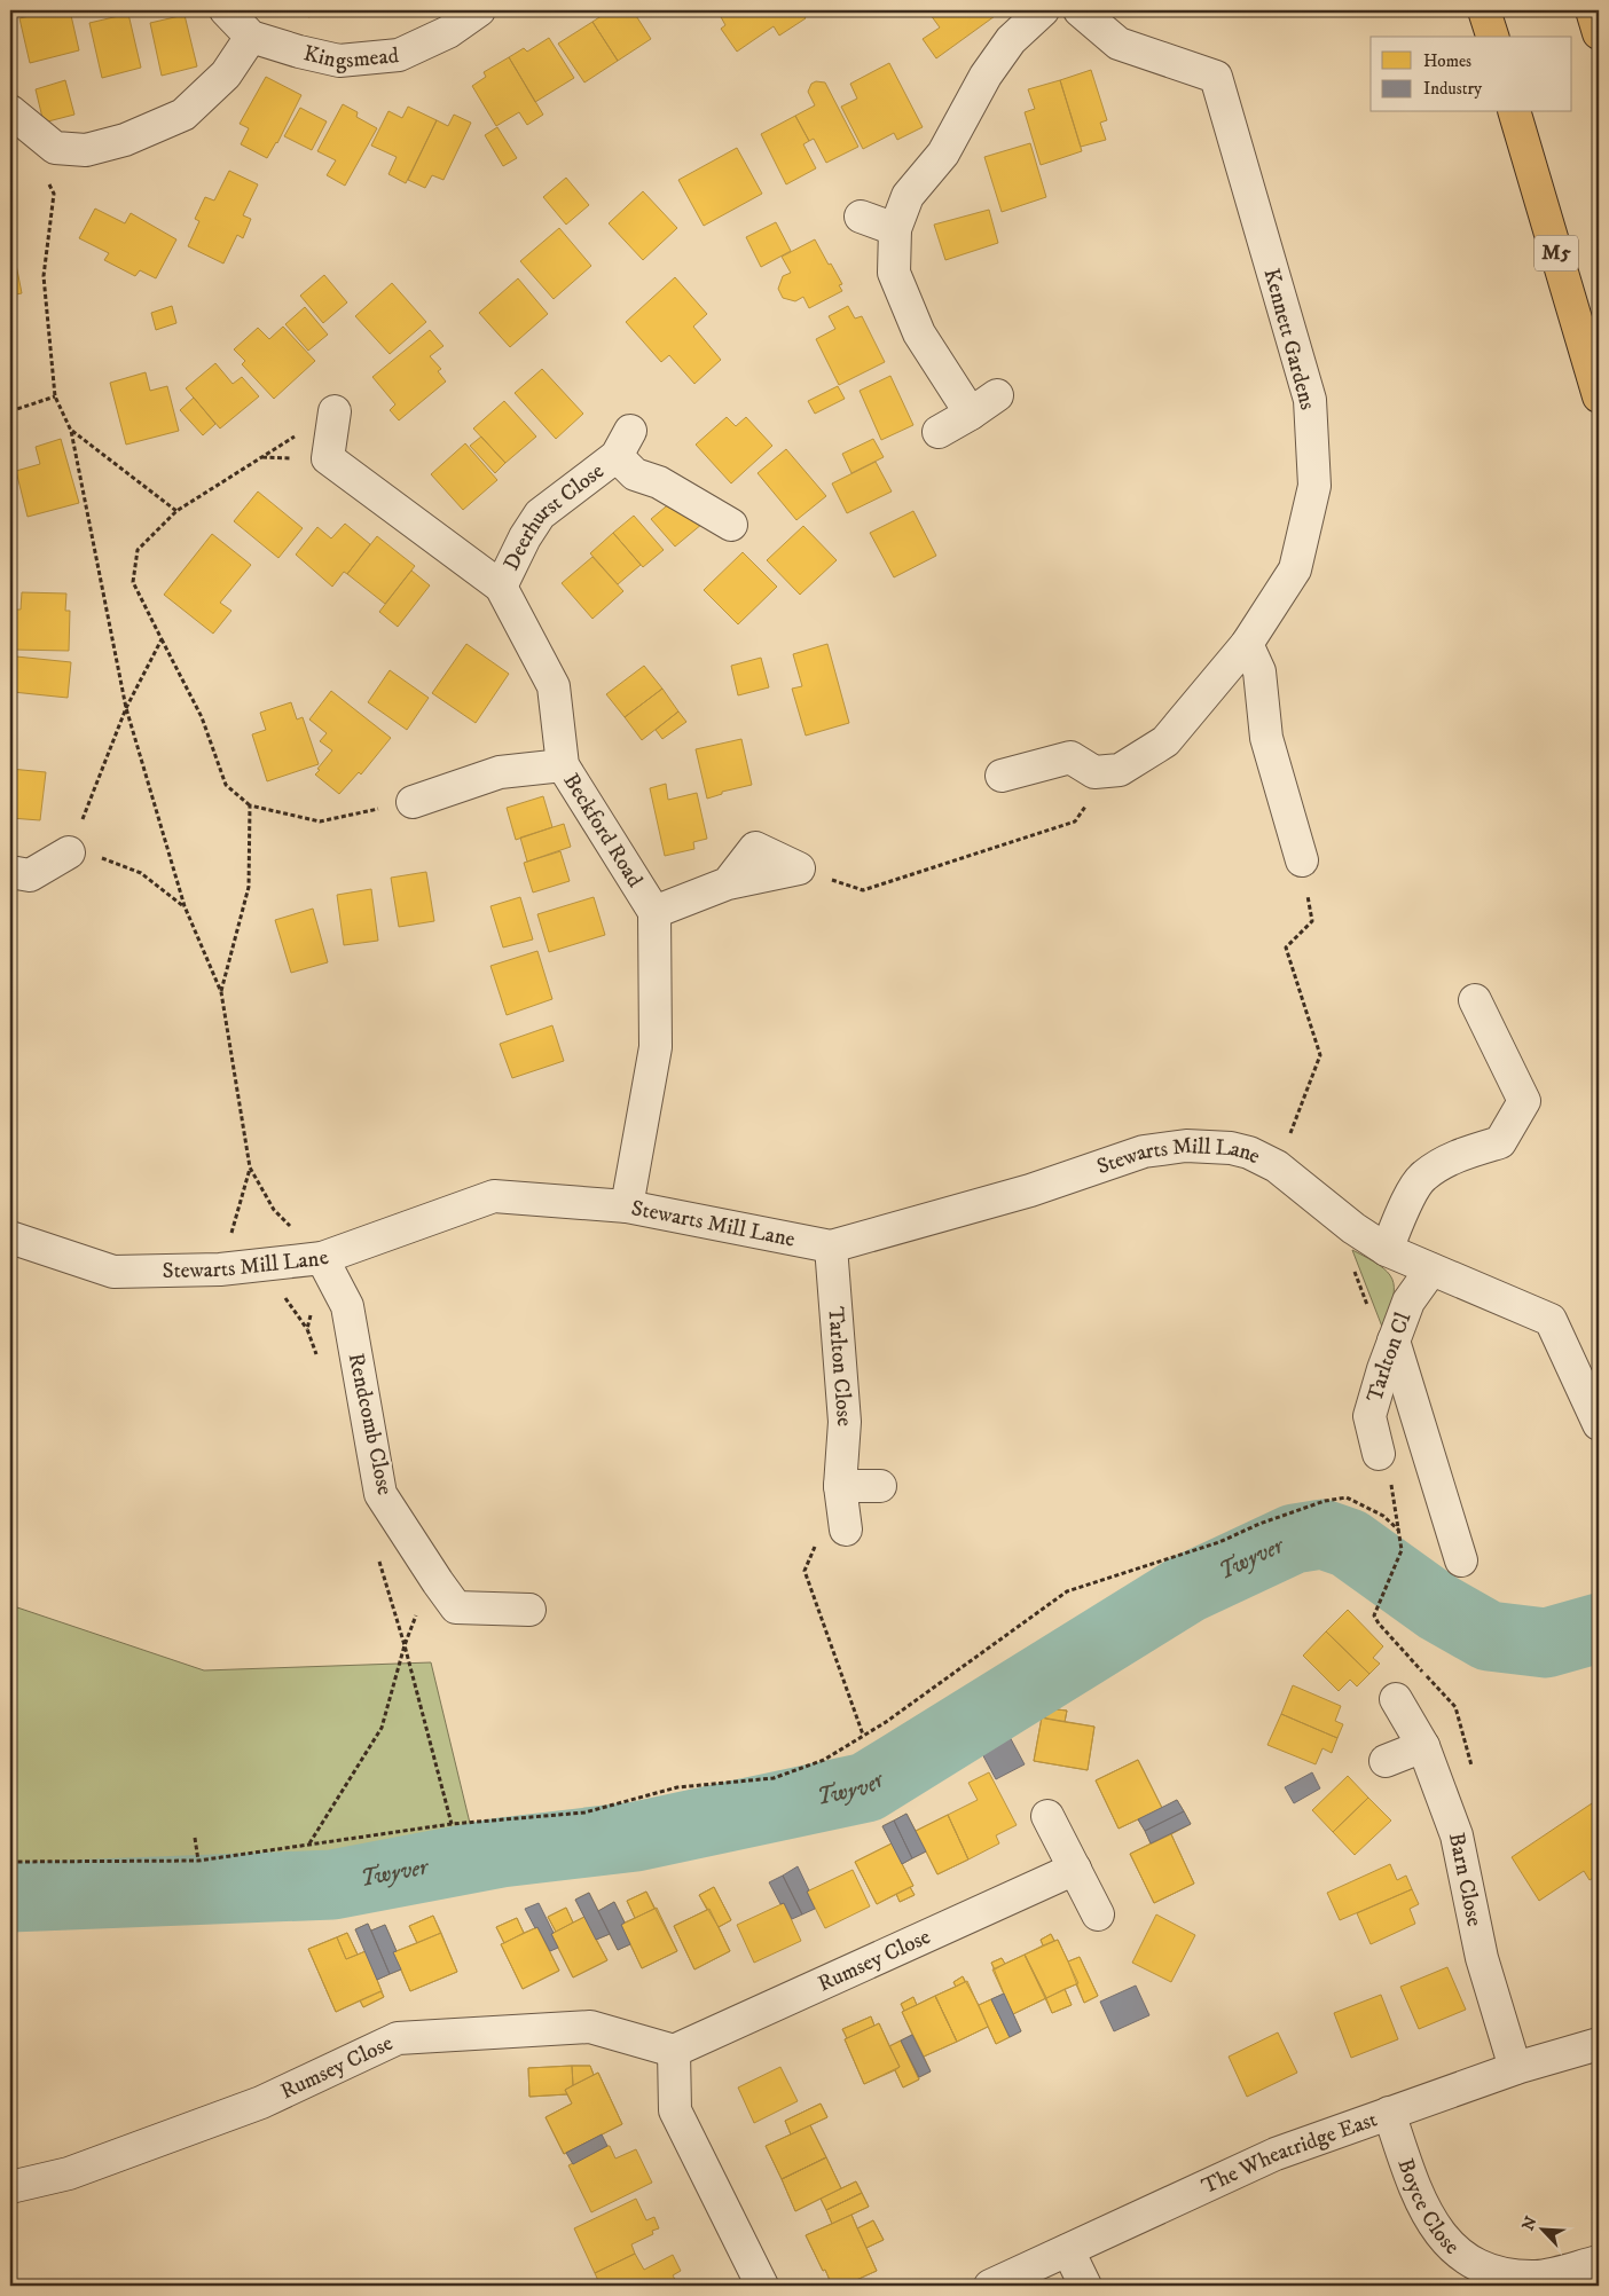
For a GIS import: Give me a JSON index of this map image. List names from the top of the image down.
{
  "streets": {
    "highway": ["M5"],
    "street": [
      "Kingsmead",
      "Kennett Gardens",
      "Deerhurst Close",
      "Beckford Road",
      "Stewarts Mill Lane",
      "Tarlton Cl",
      "Tarlton Close",
      "Rendcomb Close",
      "Barn Close",
      "Rumsey Close",
      "The Wheatridge East",
      "Boyce Close"
    ]
  },
  "crossings": [
    ["Deerhurst Close", "Beckford Road"],
    ["Beckford Road", "Stewarts Mill Lane"],
    ["Stewarts Mill Lane", "Tarlton Cl"],
    ["Stewarts Mill Lane", "Tarlton Close"],
    ["Stewarts Mill Lane", "Rendcomb Close"],
    ["Barn Close", "The Wheatridge East"],
    ["The Wheatridge East", "Boyce Close"]
  ],
  "water": ["Twyver"],
  "legend": ["Homes", "Industry"],
  "north": "top left"
}
